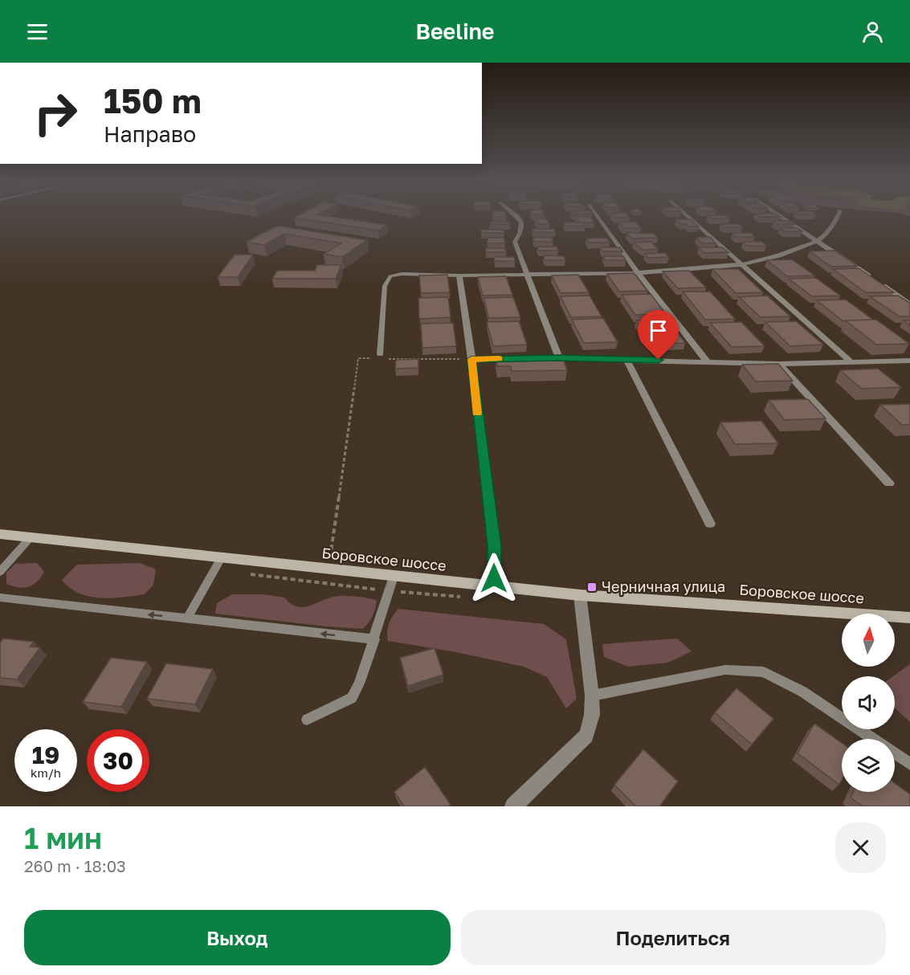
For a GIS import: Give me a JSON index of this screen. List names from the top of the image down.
{
  "streets": {
    "main road": ["Боровское шоссе"]
  },
  "places": {
    "transit": ["Черничная улица"]
  },
  "north": "top",
  "page": {
    "header": "Beeline",
    "turn": ["150 m", "Направо"],
    "speed": "19 km/h",
    "limit": "30",
    "heading": ["1 мин", "260 m · 18:03"],
    "buttons": ["Выход", "Поделиться"]
  }
}
